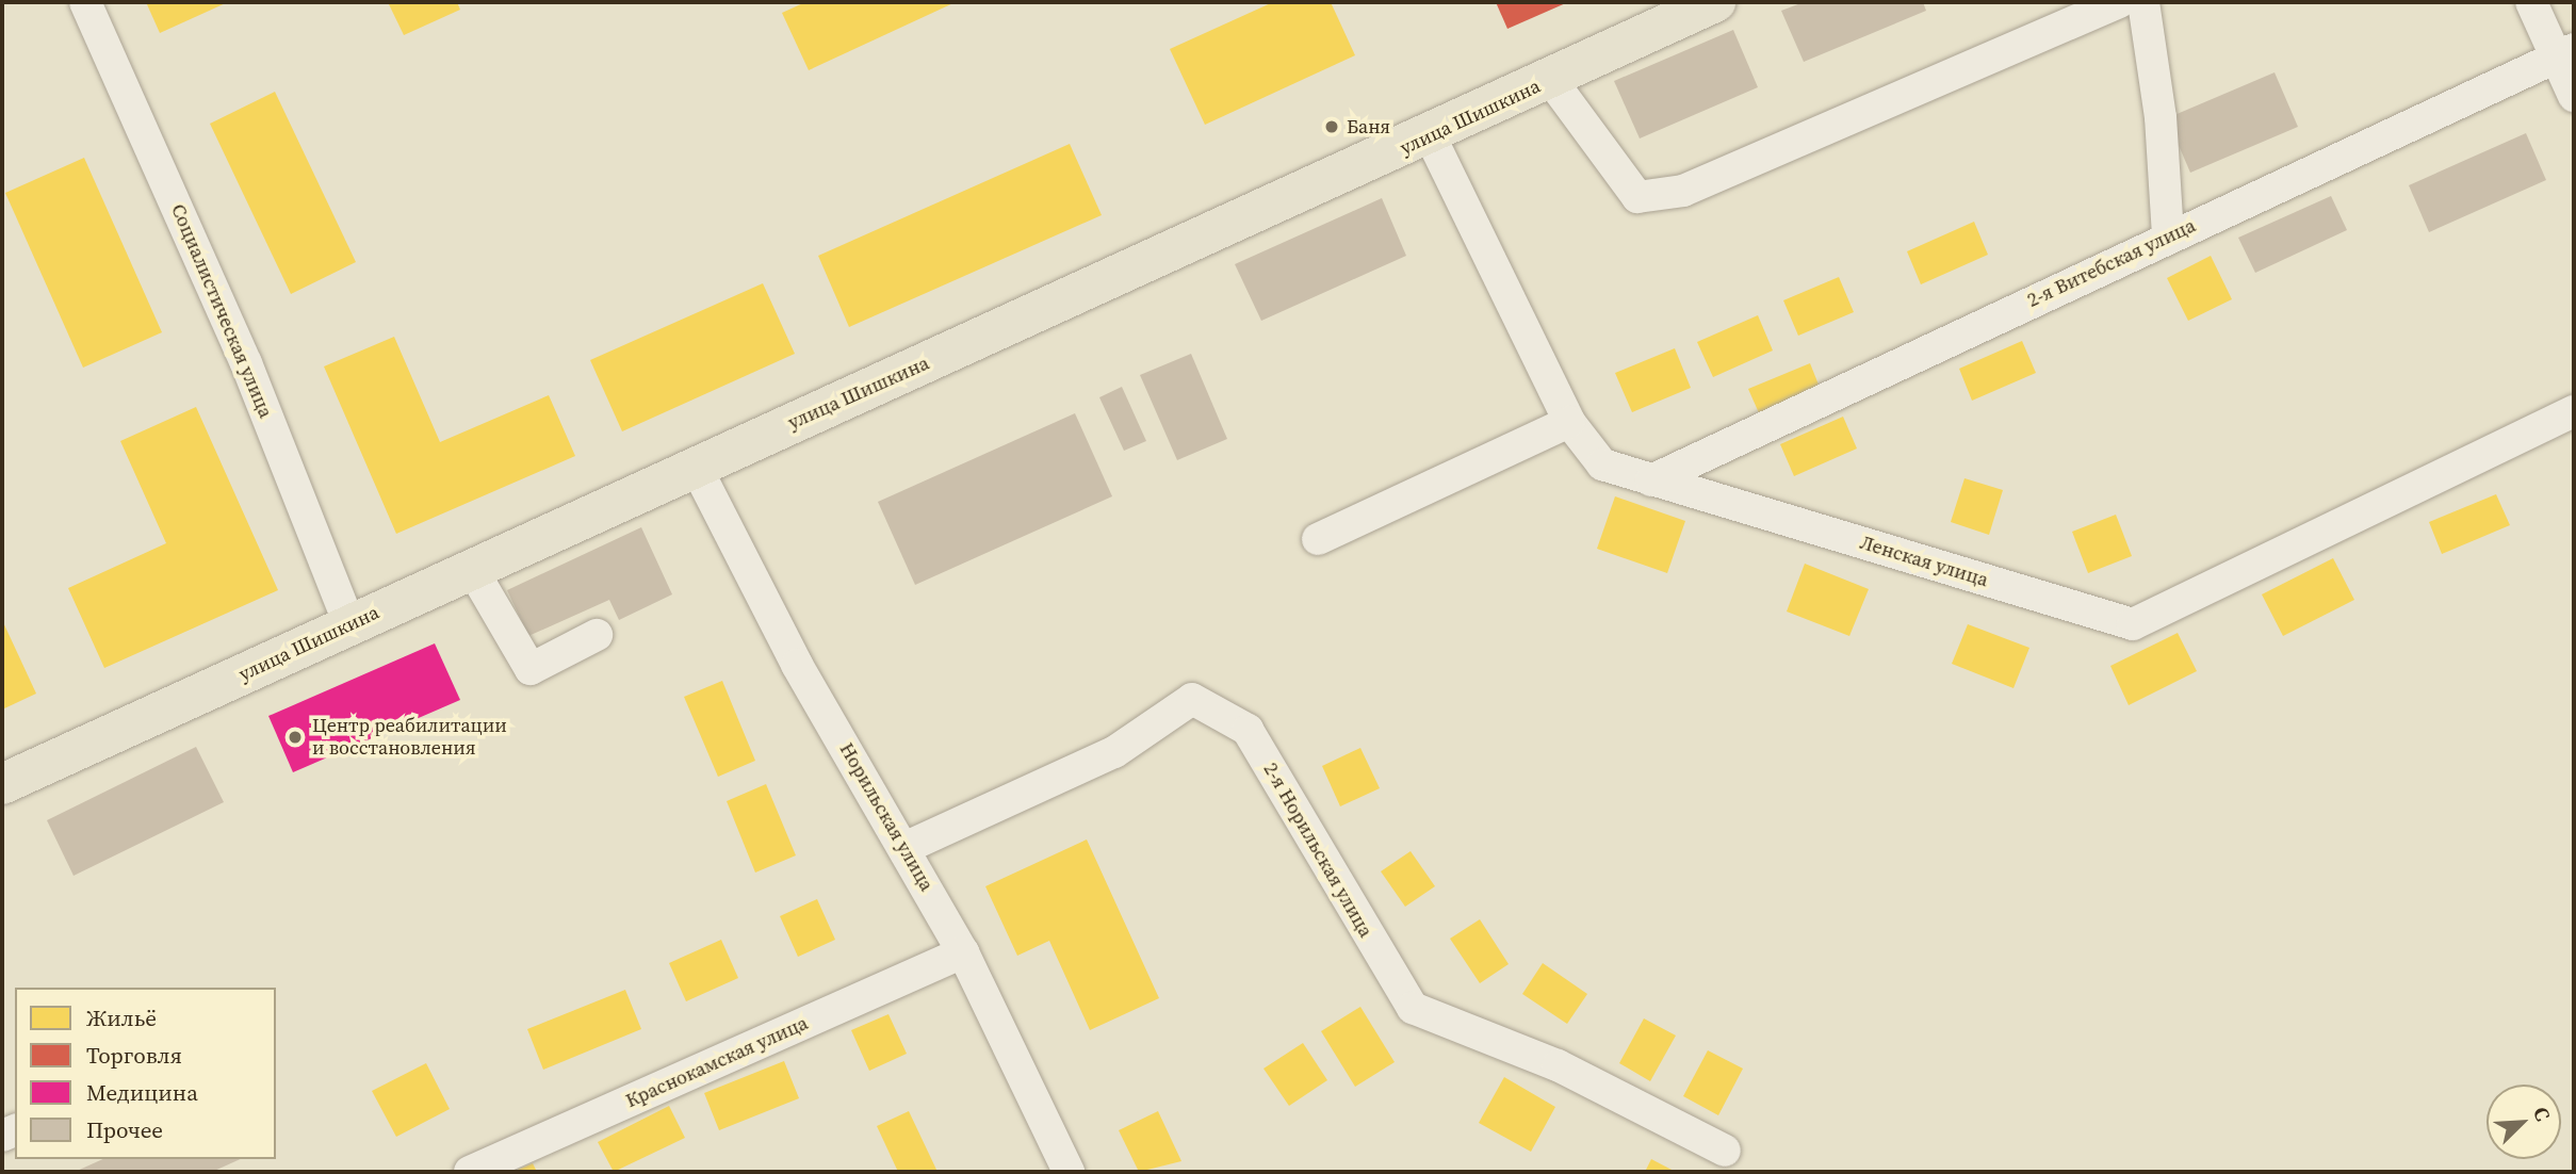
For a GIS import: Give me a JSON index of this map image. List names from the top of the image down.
{
  "streets": {
    "main road": ["улица Шишкина"],
    "street": [
      "2-я Витебская улица",
      "Социалистическая улица",
      "Ленская улица",
      "Норильская улица",
      "2-я Норильская улица",
      "Краснокамская улица"
    ]
  },
  "crossings": [
    ["улица Шишкина", "Социалистическая улица"],
    ["улица Шишкина", "Ленская улица"],
    ["улица Шишкина", "Норильская улица"],
    ["2-я Витебская улица", "Ленская улица"],
    ["Норильская улица", "2-я Норильская улица"],
    ["Норильская улица", "Краснокамская улица"]
  ],
  "places": ["Баня", "Центр реабилитации и восстановления"],
  "legend": [
    "Жильё",
    "Торговля",
    "Медицина",
    "Прочее"
  ],
  "north": "top right"
}
